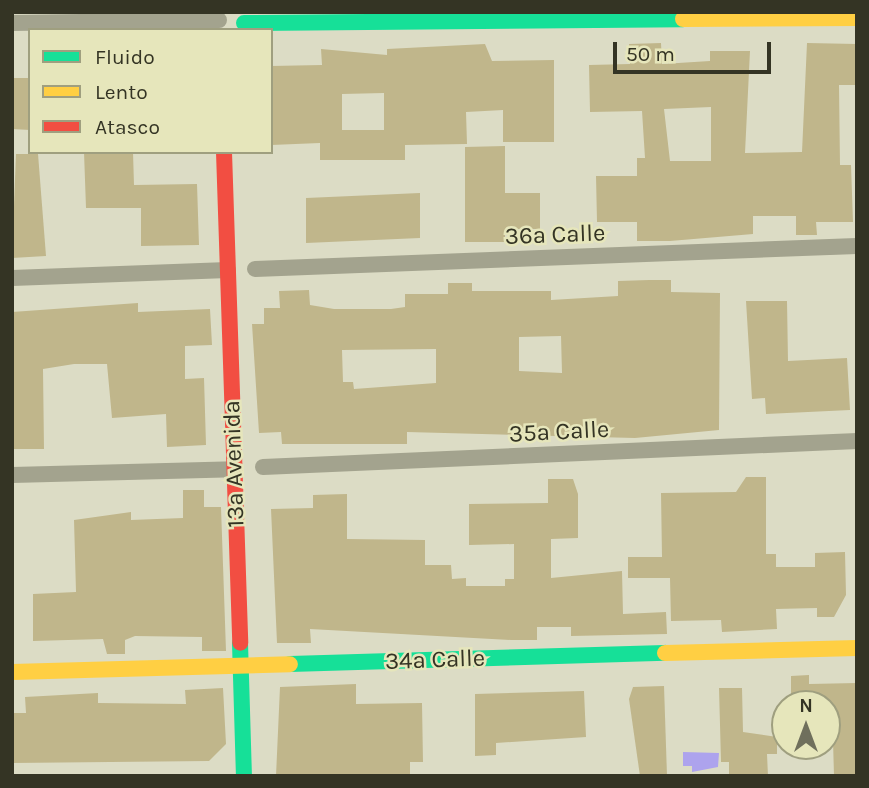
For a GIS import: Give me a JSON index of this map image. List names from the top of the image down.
{
  "streets": {
    "street": [
      "36a Calle",
      "35a Calle",
      "13a Avenida",
      "34a Calle"
    ]
  },
  "crossings": [
    ["13a Avenida", "34a Calle"]
  ],
  "legend": ["Fluido", "Lento", "Atasco"],
  "scale_bar": "50 m",
  "north": "top"
}
